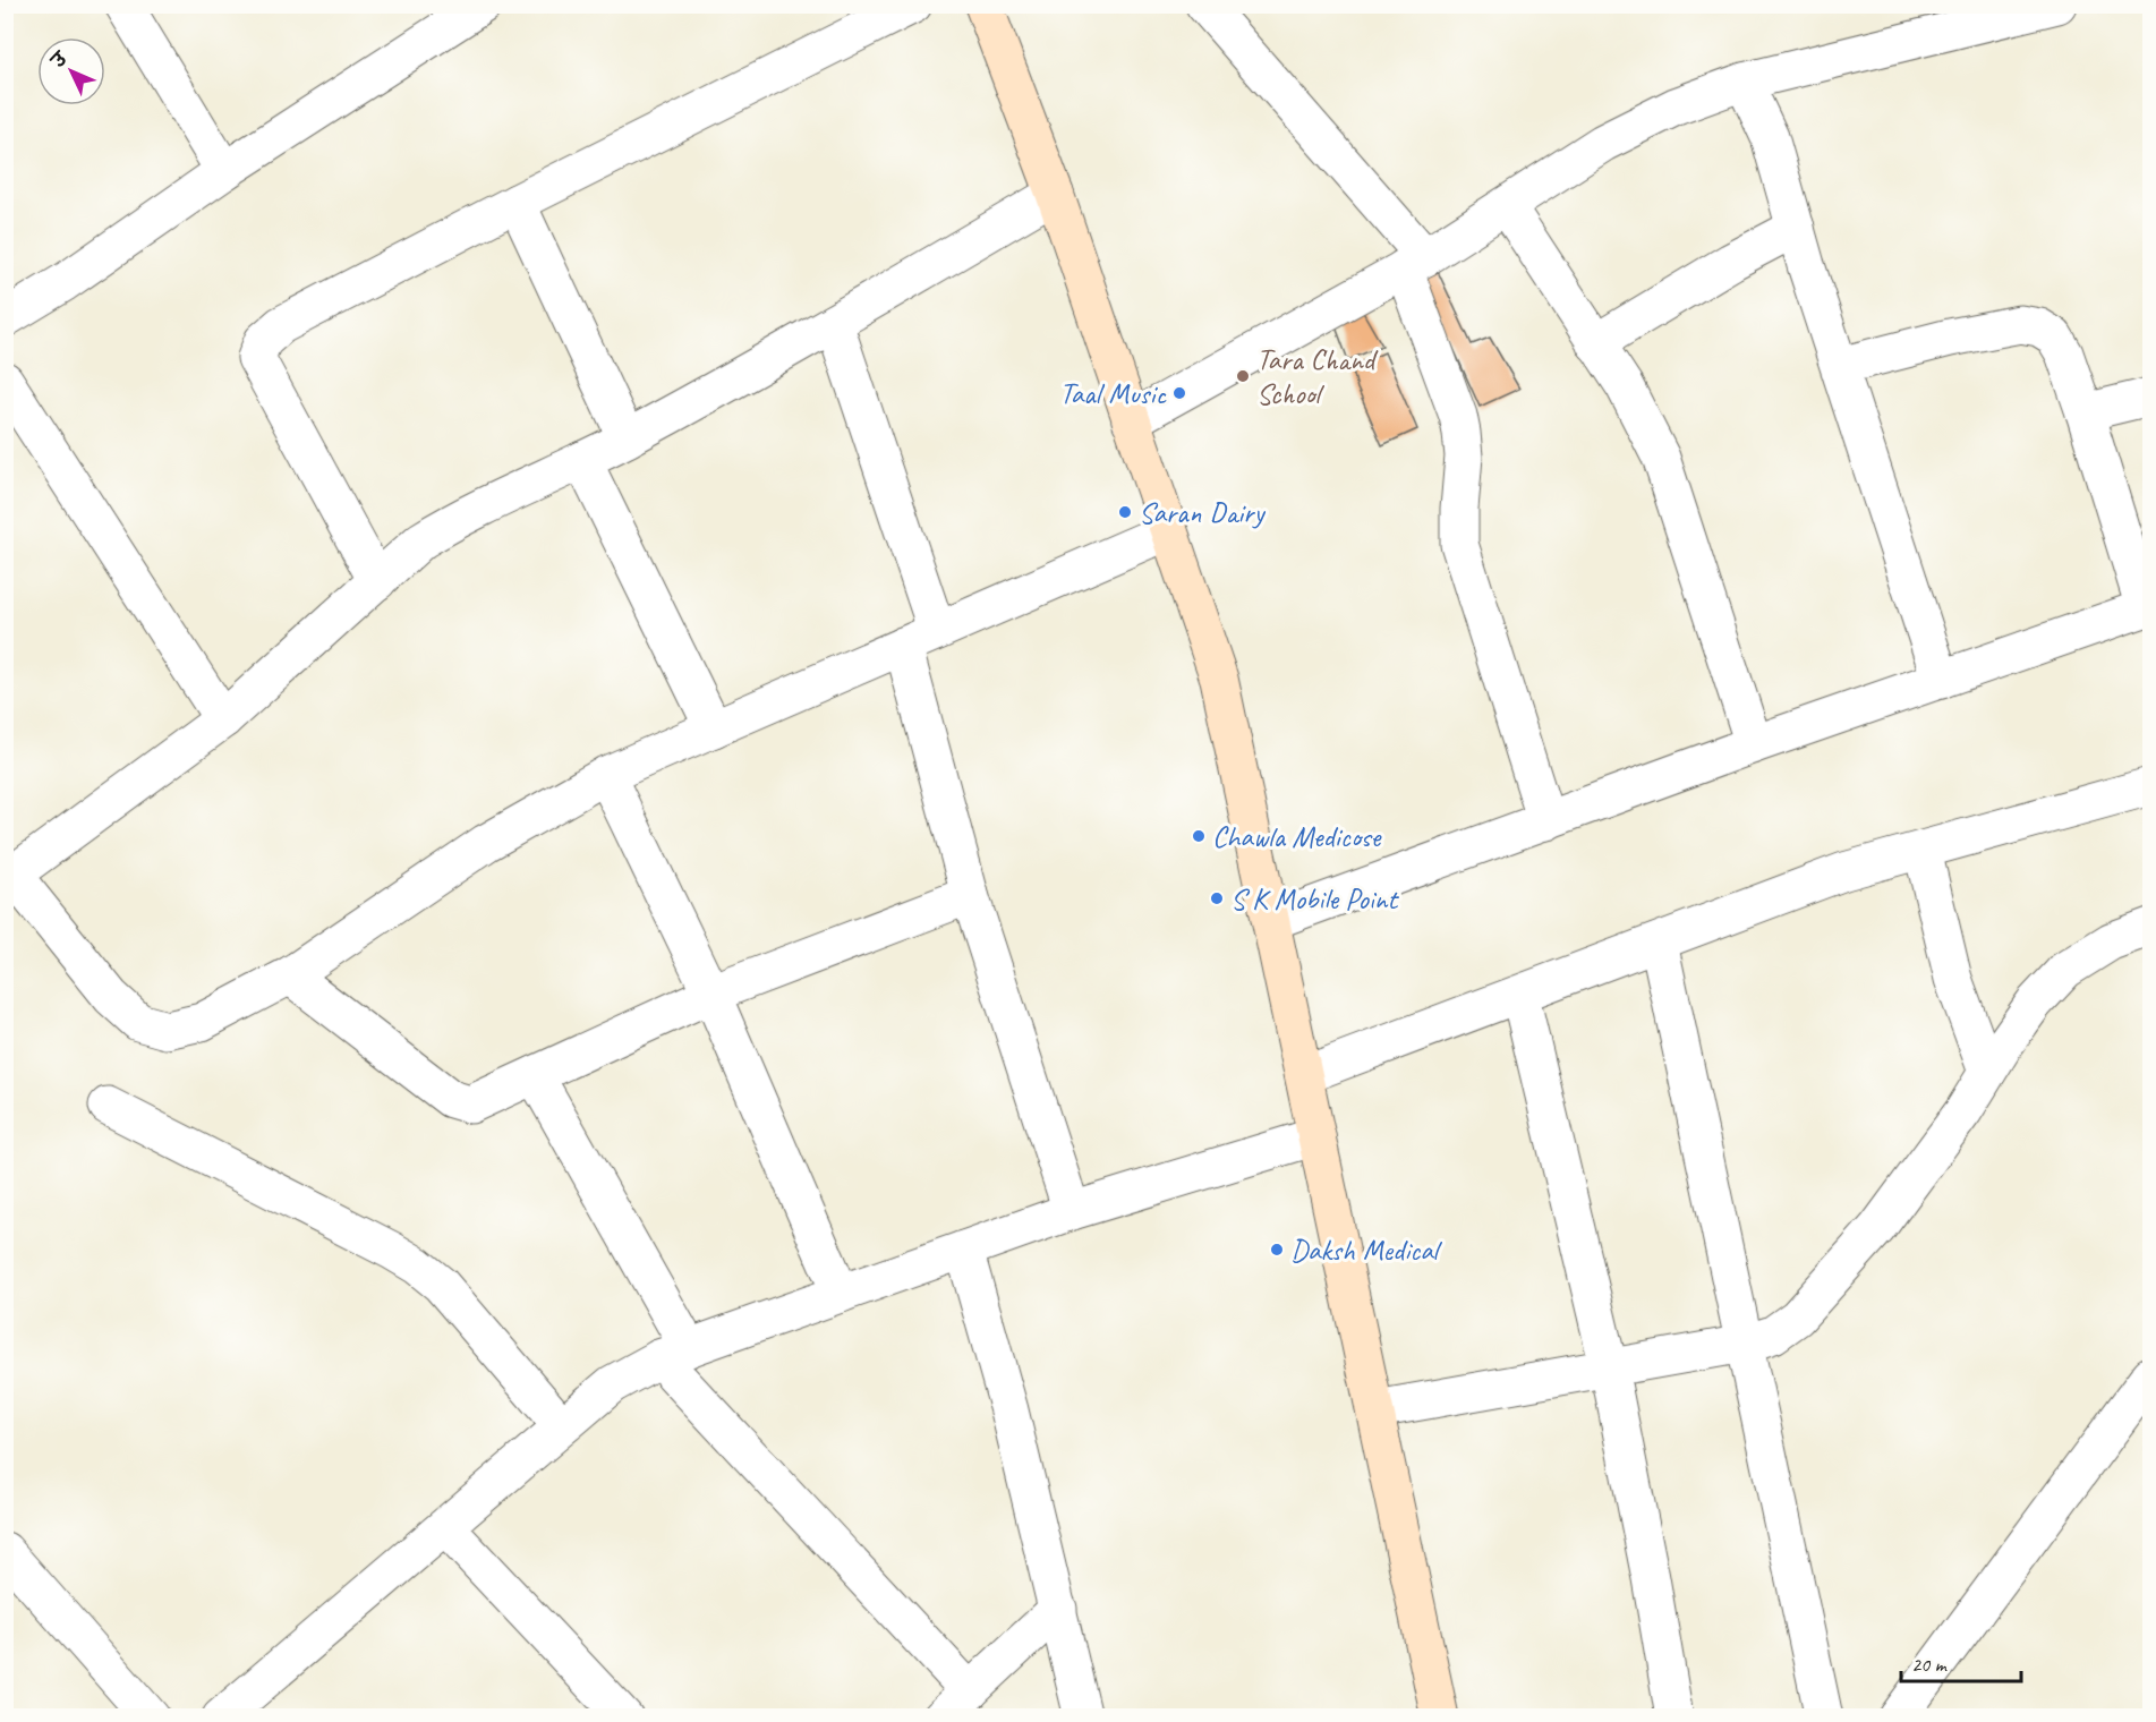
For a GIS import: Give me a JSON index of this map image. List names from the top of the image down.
{
  "places": [
    "Tara Chand School",
    "Taal Music",
    "Saran Dairy",
    "Chawla Medicose",
    "S K Mobile Point",
    "Daksh Medical"
  ],
  "scale_bar": "20 m",
  "north": "top left"
}
